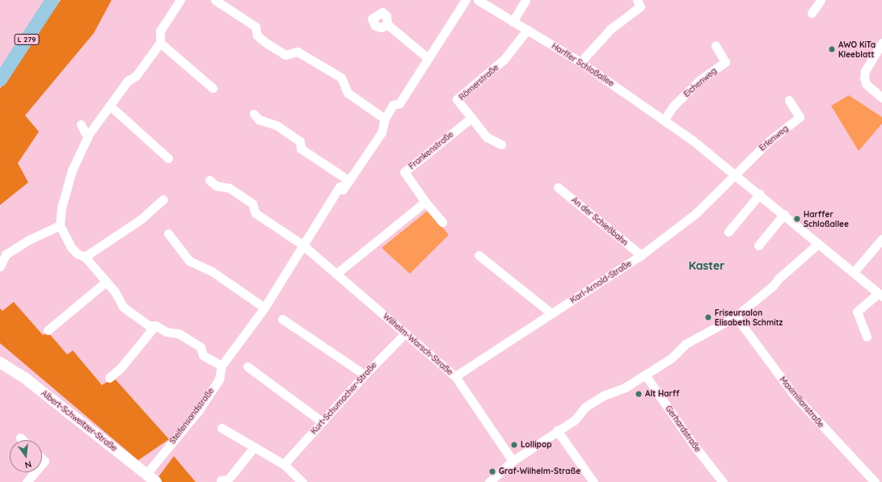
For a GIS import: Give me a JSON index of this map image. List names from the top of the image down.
{
  "streets": {
    "main road": ["L 279"],
    "street": [
      "Harffer Schloßallee",
      "Römerstraße",
      "Eichenweg",
      "Erlenweg",
      "Frankenstraße",
      "An der Schießbahn",
      "Karl-Arnold-Straße",
      "Wilhelm-Warsch-Straße",
      "Kurt-Schumacher-Straße",
      "Maximilianstraße",
      "Steifensandstraße",
      "Albert-Schweitzer-Straße",
      "Gerhardstraße"
    ]
  },
  "crossings": [
    ["Harffer Schloßallee", "Römerstraße"],
    ["Harffer Schloßallee", "Eichenweg"],
    ["Harffer Schloßallee", "Erlenweg"],
    ["Harffer Schloßallee", "Karl-Arnold-Straße"],
    ["Römerstraße", "Frankenstraße"],
    ["Erlenweg", "Karl-Arnold-Straße"],
    ["An der Schießbahn", "Karl-Arnold-Straße"],
    ["Karl-Arnold-Straße", "Wilhelm-Warsch-Straße"],
    ["Wilhelm-Warsch-Straße", "Kurt-Schumacher-Straße"],
    ["Wilhelm-Warsch-Straße", "Steifensandstraße"],
    ["Steifensandstraße", "Albert-Schweitzer-Straße"]
  ],
  "districts": ["Kaster"],
  "places": [
    "AWO KiTa Kleeblatt",
    "Harffer Schloßallee",
    "Friseursalon Elisabeth Schmitz",
    "Alt Harff",
    "Lollipop",
    "Graf-Wilhelm-Straße"
  ],
  "north": "bottom"
}
